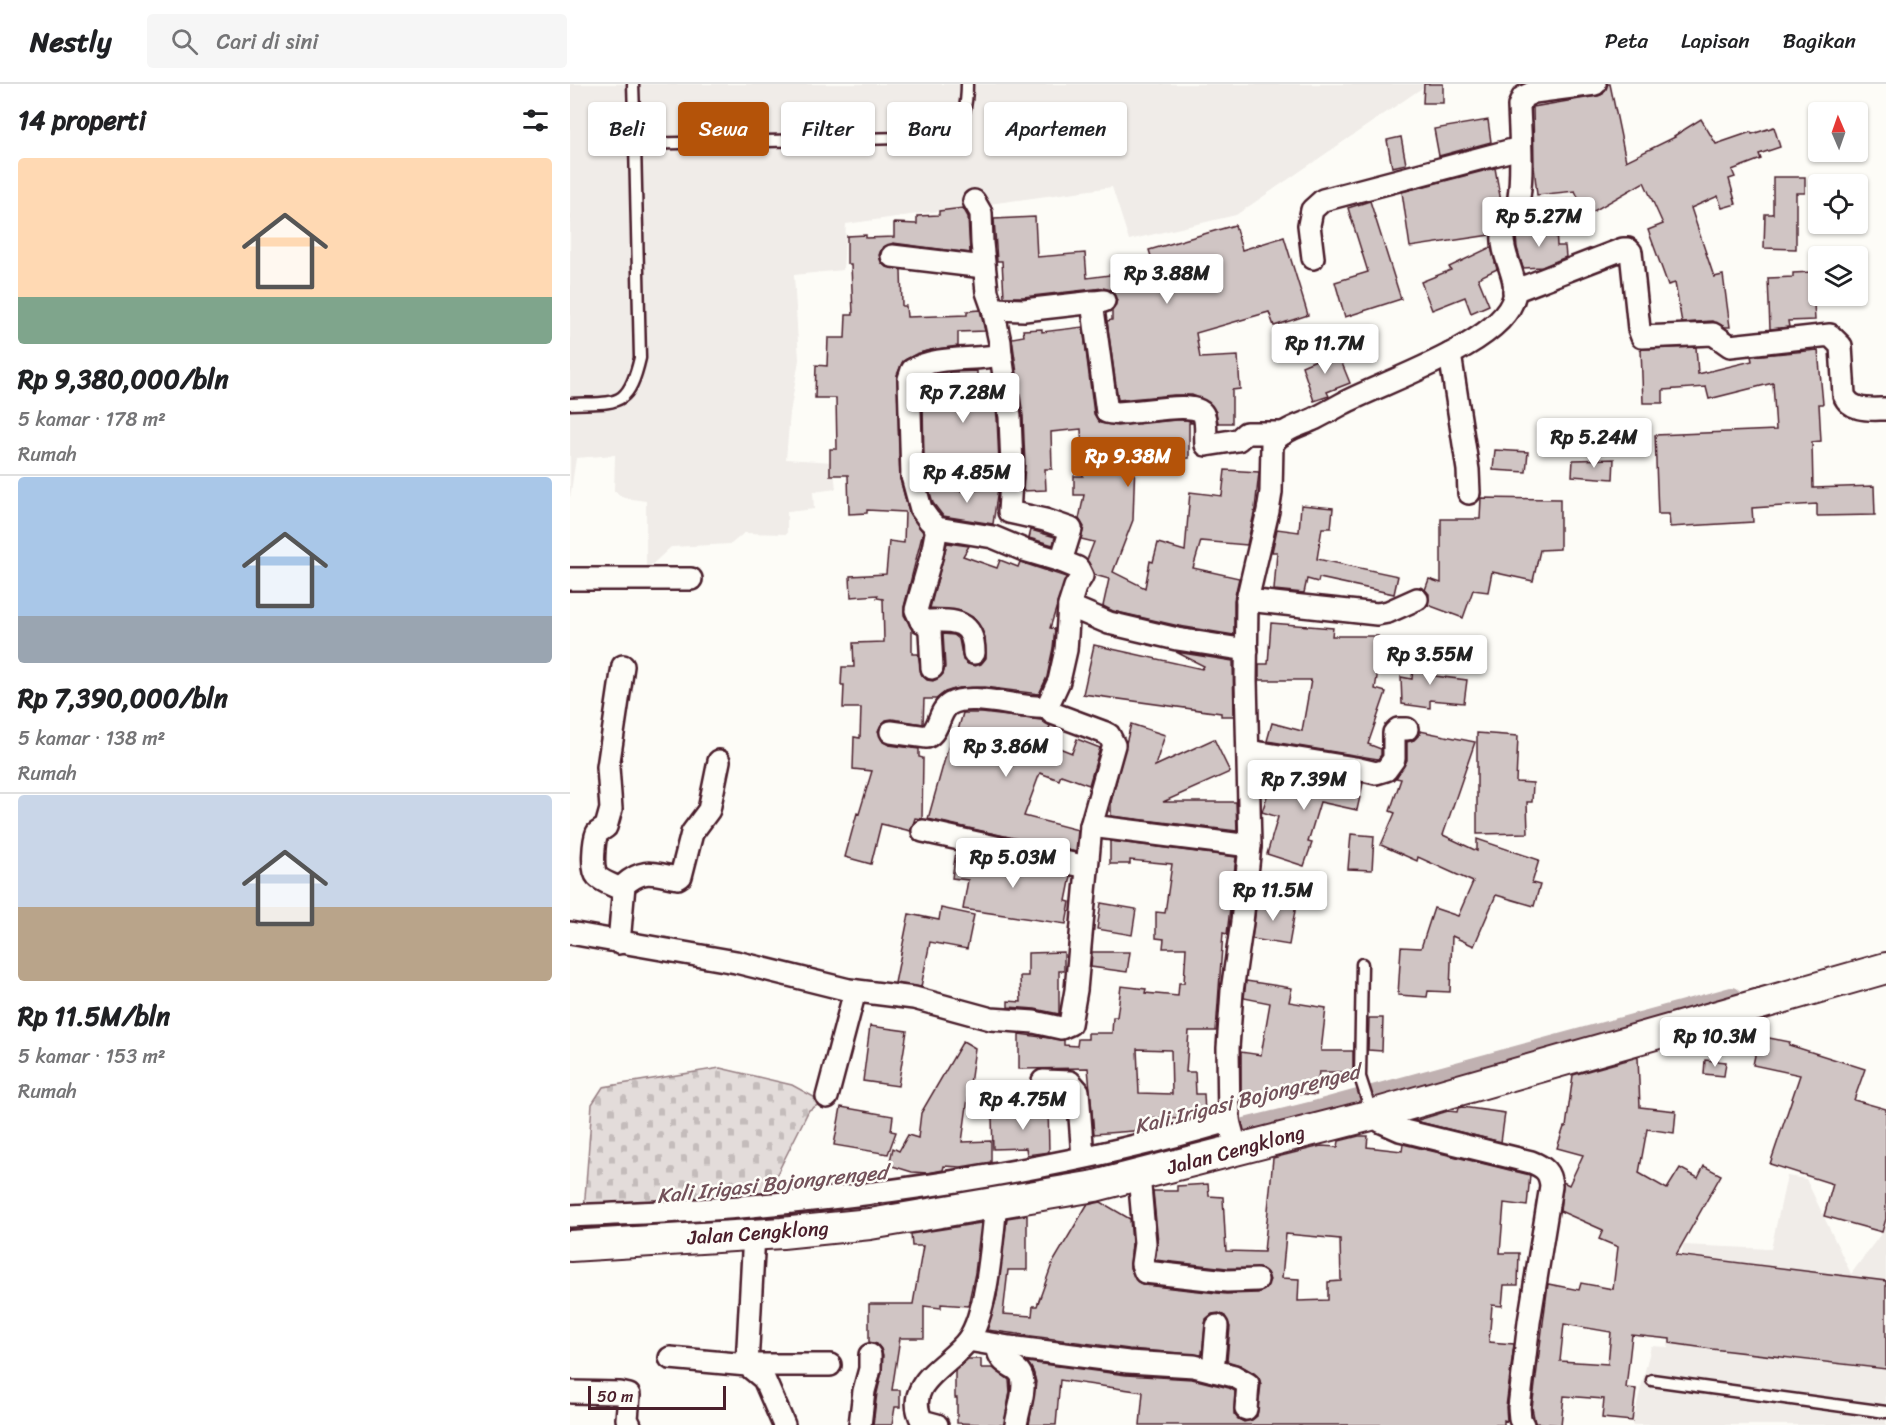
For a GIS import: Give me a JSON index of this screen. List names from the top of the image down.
{
  "streets": {
    "main road": ["Jalan Cengklong"]
  },
  "water": ["Kali Irigasi Bojongrenged"],
  "scale_bar": "50 m",
  "north": "top",
  "page": {
    "header": "Nestly",
    "search": "Cari di sini",
    "nav": ["Peta", "Lapisan", "Bagikan"],
    "heading": "14 properti",
    "chip": [
      "Beli",
      "Sewa",
      "Filter",
      "Baru",
      "Apartemen"
    ],
    "list": [
      {
        "name": "Rp 9,380,000/bln",
        "note": "5 kamar · 178 m² · Rumah"
      },
      {
        "name": "Rp 7,390,000/bln",
        "note": "5 kamar · 138 m² · Rumah"
      },
      {
        "name": "Rp 11.5M/bln",
        "note": "5 kamar · 153 m² · Rumah"
      }
    ],
    "price": [
      "Rp 5.27M",
      "Rp 3.88M",
      "Rp 11.7M",
      "Rp 7.28M",
      "Rp 5.24M",
      "Rp 9.38M",
      "Rp 4.85M",
      "Rp 3.55M",
      "Rp 3.86M",
      "Rp 7.39M",
      "Rp 5.03M",
      "Rp 11.5M",
      "Rp 10.3M",
      "Rp 4.75M"
    ],
    "scale": "50 m"
  }
}
